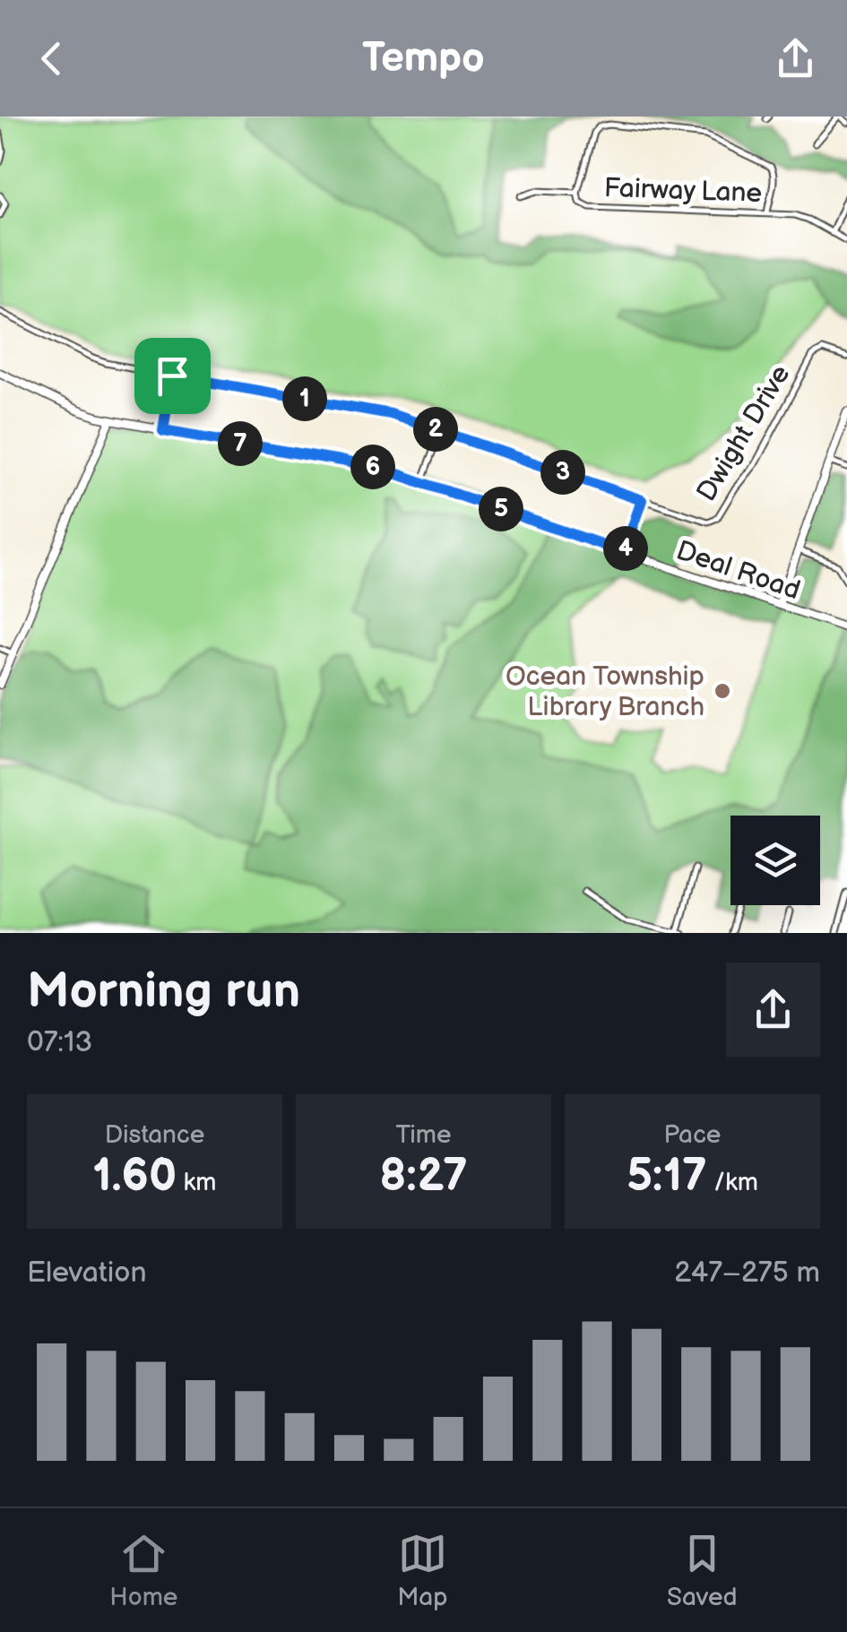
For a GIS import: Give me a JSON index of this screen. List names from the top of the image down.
{
  "streets": {
    "street": ["Fairway Lane", "Dwight Drive", "Deal Road"]
  },
  "places": ["Ocean Township Library Branch"],
  "page": {
    "header": "Tempo",
    "pins": [
      "1",
      "2",
      "7",
      "6",
      "3",
      "5",
      "4"
    ],
    "heading": ["Morning run", "07:13"],
    "stats": [
      ["Distance", "1.60 km"],
      ["Time", "8:27"],
      ["Pace", "5:17 /km"]
    ],
    "chart": ["Elevation", "247–275 m"],
    "tabs": ["Home", "Map", "Saved"]
  }
}
